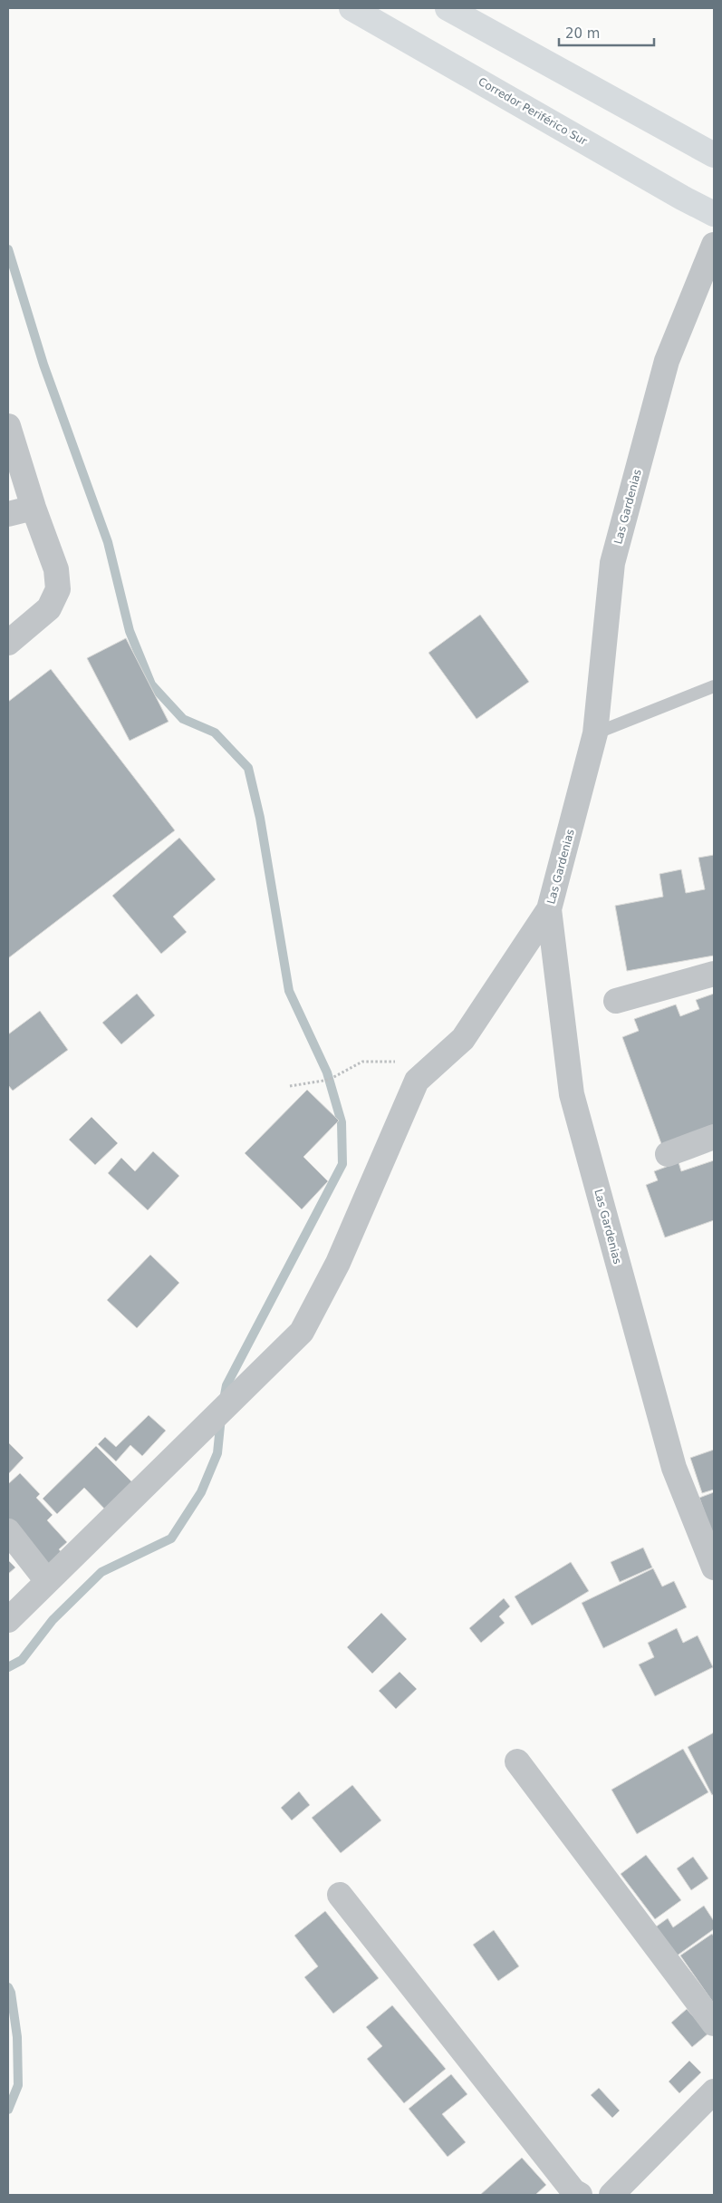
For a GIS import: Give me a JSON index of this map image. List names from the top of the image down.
{
  "streets": {
    "main road": ["Corredor Periférico Sur"],
    "street": ["Las Gardenias"]
  },
  "scale_bar": "20 m"
}
